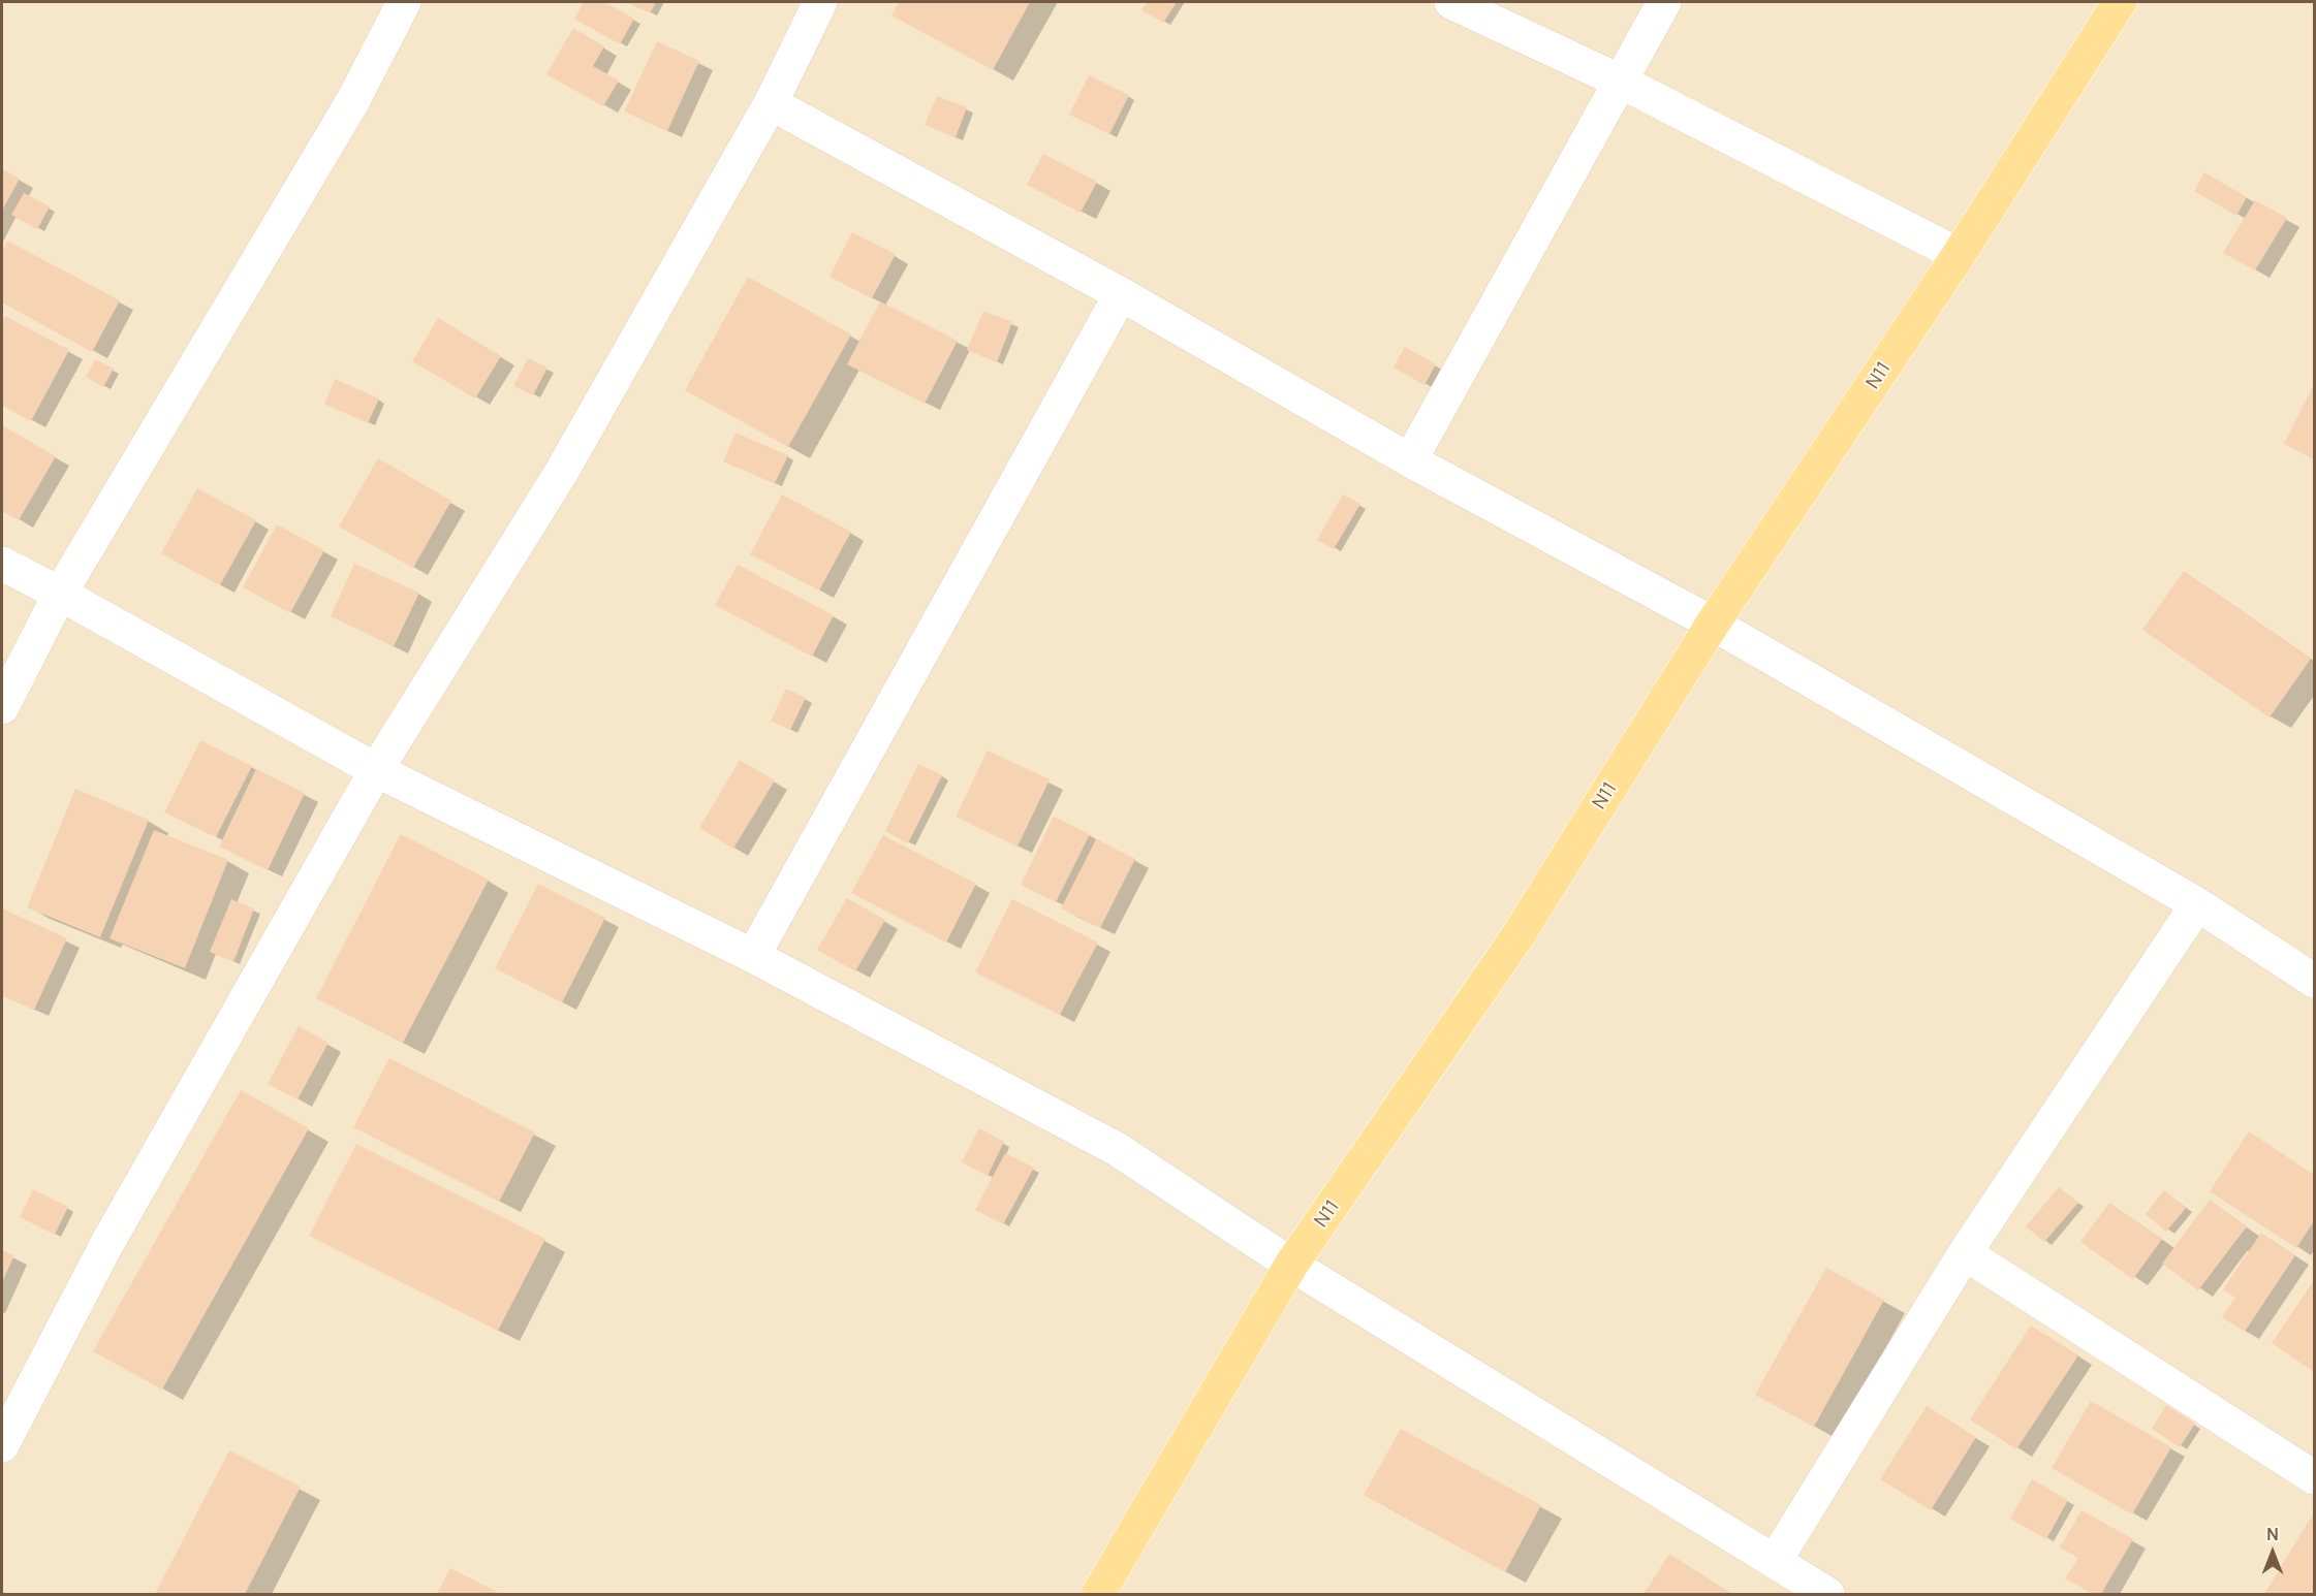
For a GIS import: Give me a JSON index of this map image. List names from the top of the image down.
{
  "streets": {
    "main road": ["N11"]
  },
  "north": "top"
}
